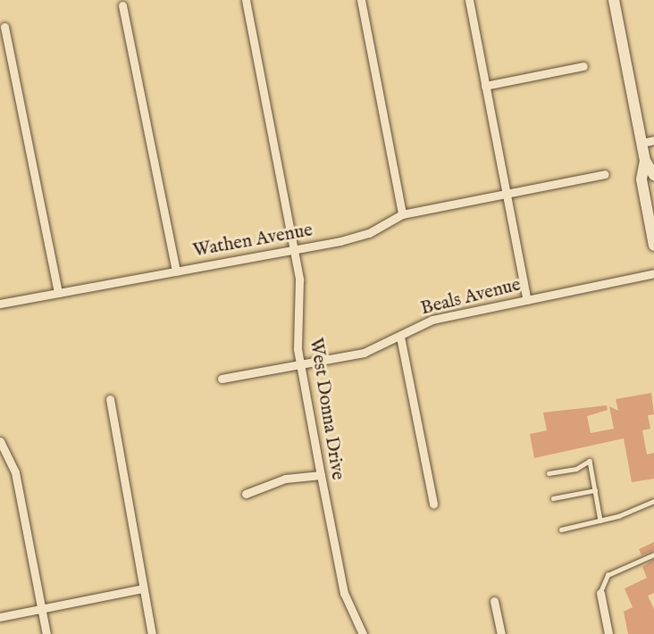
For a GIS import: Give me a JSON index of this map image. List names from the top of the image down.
{
  "streets": {
    "street": ["Wathen Avenue", "Beals Avenue", "West Donna Drive"]
  },
  "crossings": [
    ["Wathen Avenue", "West Donna Drive"],
    ["Beals Avenue", "West Donna Drive"]
  ]
}
